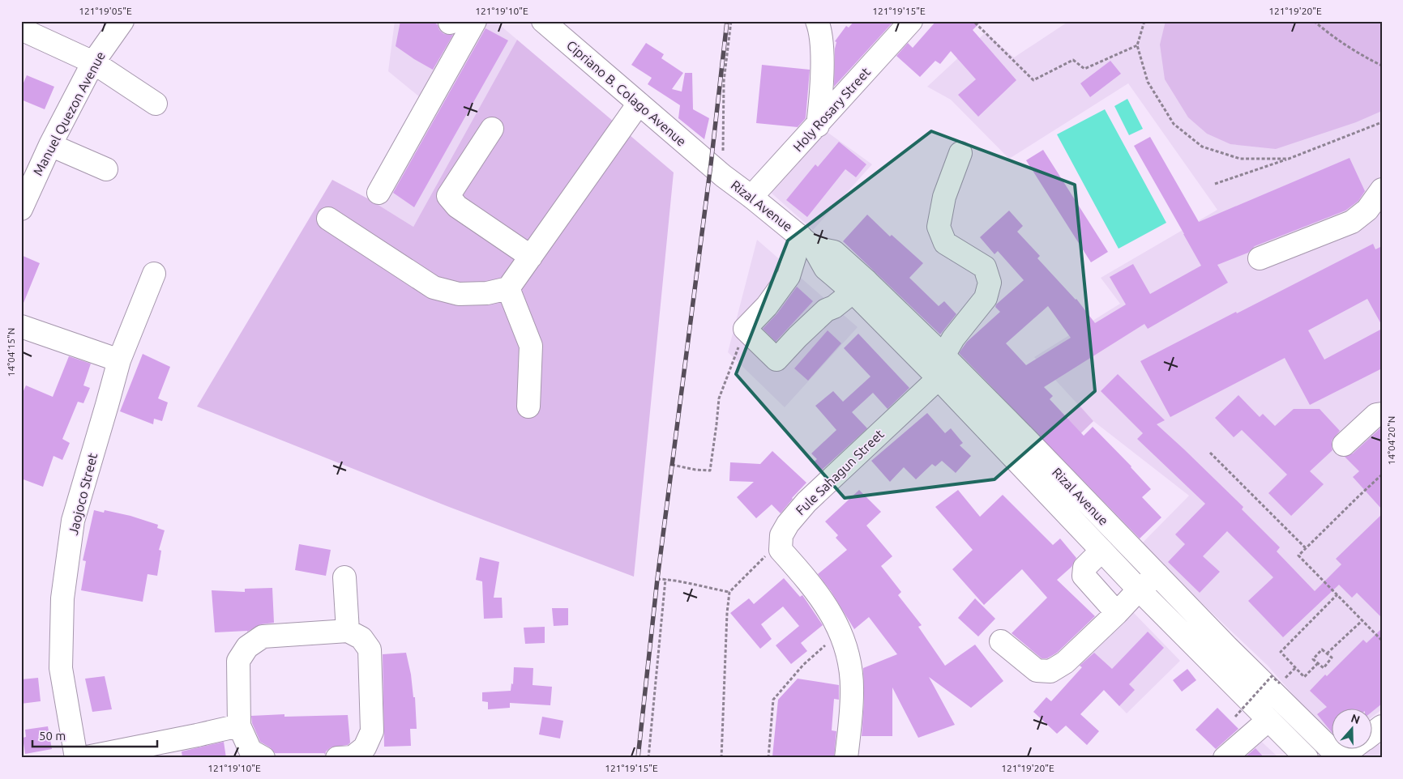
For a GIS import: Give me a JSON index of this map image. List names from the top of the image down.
{
  "streets": {
    "street": [
      "Cipriano B. Colago Avenue",
      "Holy Rosary Street",
      "Manuel Quezon Avenue",
      "Rizal Avenue",
      "Fule Sahagun Street",
      "Jaojoco Street"
    ]
  },
  "crossings": [
    ["Cipriano B. Colago Avenue", "Rizal Avenue"],
    ["Holy Rosary Street", "Rizal Avenue"],
    ["Rizal Avenue", "Fule Sahagun Street"]
  ],
  "scale_bar": "50 m",
  "north": "top",
  "coordinates": [
    "121°19'05\"E",
    "121°19'10\"E",
    "121°19'15\"E",
    "121°19'20\"E",
    "14°04'15\"N",
    "14°04'20\"N"
  ]
}
